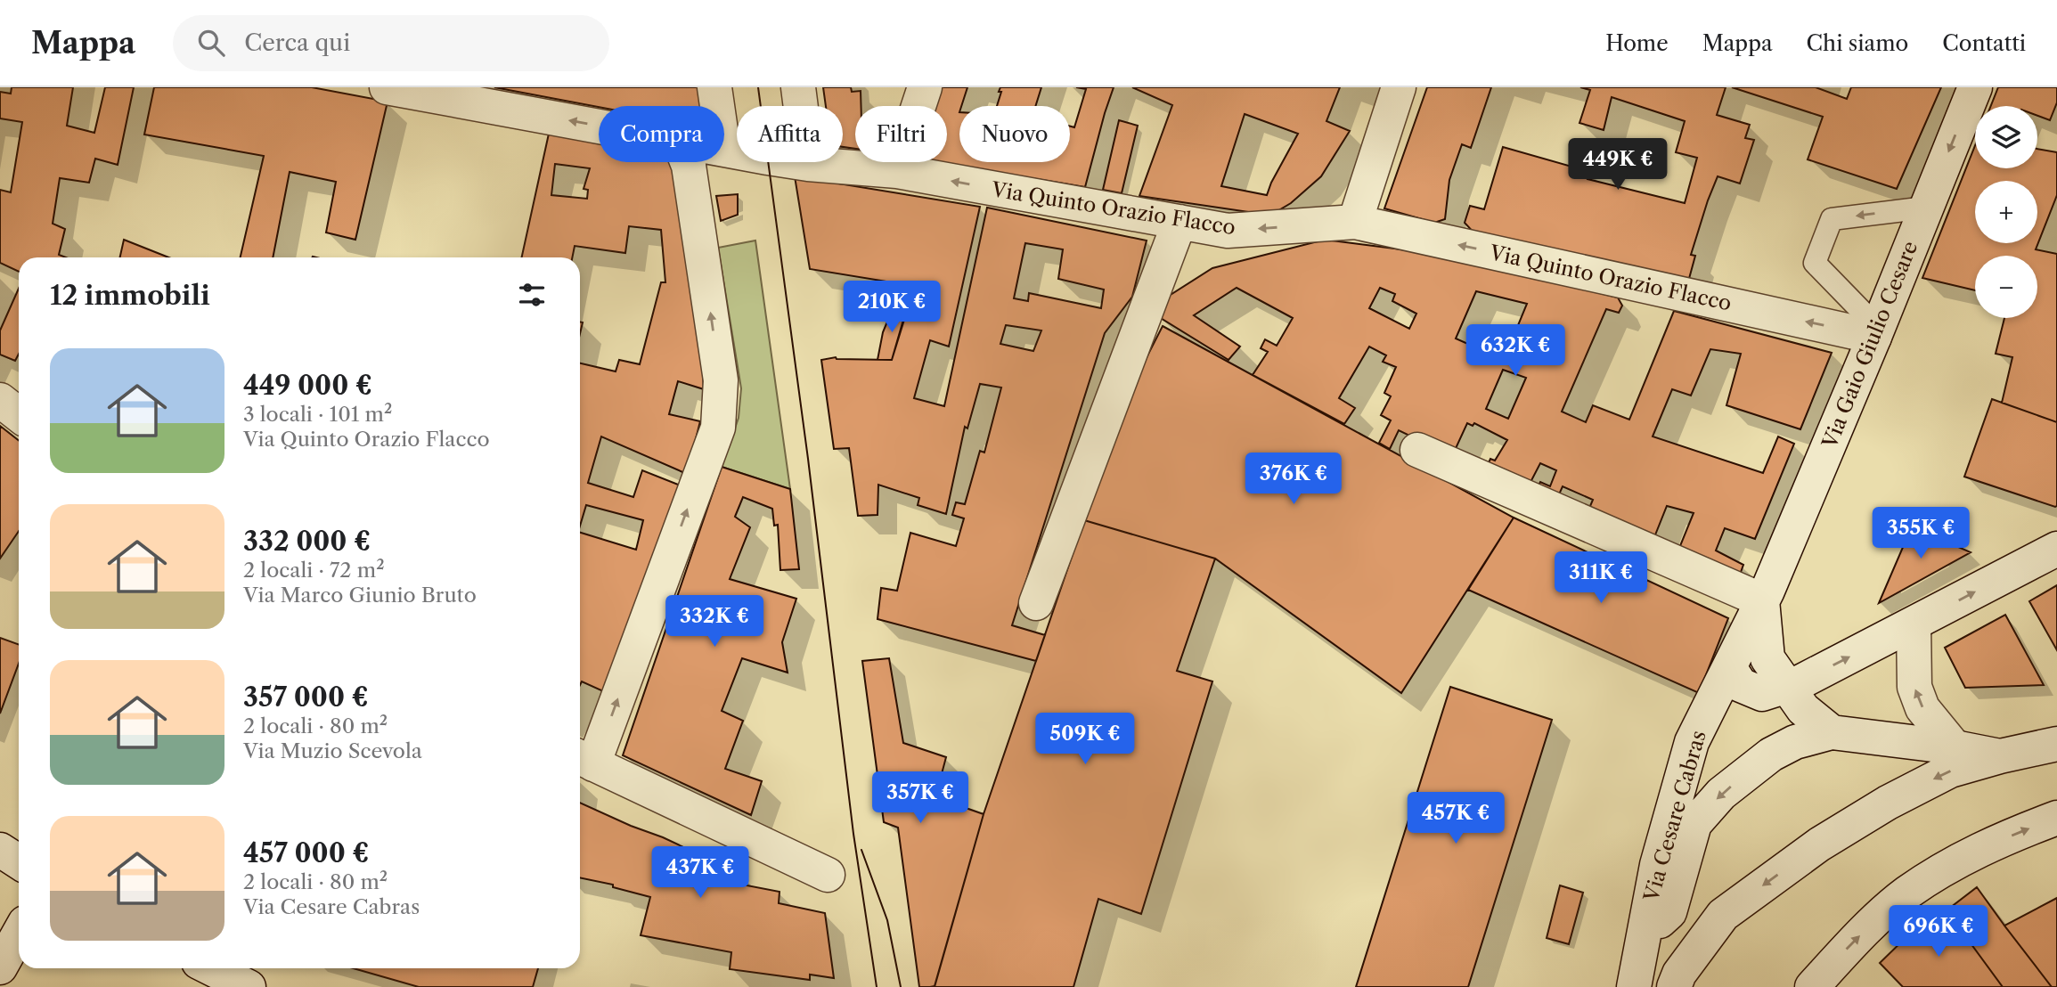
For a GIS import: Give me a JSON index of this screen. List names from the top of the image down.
{
  "streets": {
    "street": ["Via Quinto Orazio Flacco", "Via Gaio Giulio Cesare", "Via Cesare Cabras"]
  },
  "crossings": [
    ["Via Quinto Orazio Flacco", "Via Gaio Giulio Cesare"],
    ["Via Gaio Giulio Cesare", "Via Cesare Cabras"]
  ],
  "page": {
    "header": "Mappa",
    "search": "Cerca qui",
    "nav": [
      "Home",
      "Mappa",
      "Chi siamo",
      "Contatti"
    ],
    "map_buttons": ["+", "−"],
    "chip": [
      "Compra",
      "Affitta",
      "Filtri",
      "Nuovo"
    ],
    "price": [
      "449K €",
      "210K €",
      "632K €",
      "376K €",
      "355K €",
      "311K €",
      "332K €",
      "509K €",
      "357K €",
      "457K €",
      "437K €",
      "696K €"
    ],
    "heading": "12 immobili",
    "list": [
      {
        "name": "449 000 €",
        "note": "3 locali · 101 m² · Via Quinto Orazio Flacco"
      },
      {
        "name": "332 000 €",
        "note": "2 locali · 72 m² · Via Marco Giunio Bruto"
      },
      {
        "name": "357 000 €",
        "note": "2 locali · 80 m² · Via Muzio Scevola"
      },
      {
        "name": "457 000 €",
        "note": "2 locali · 80 m² · Via Cesare Cabras"
      }
    ]
  }
}
